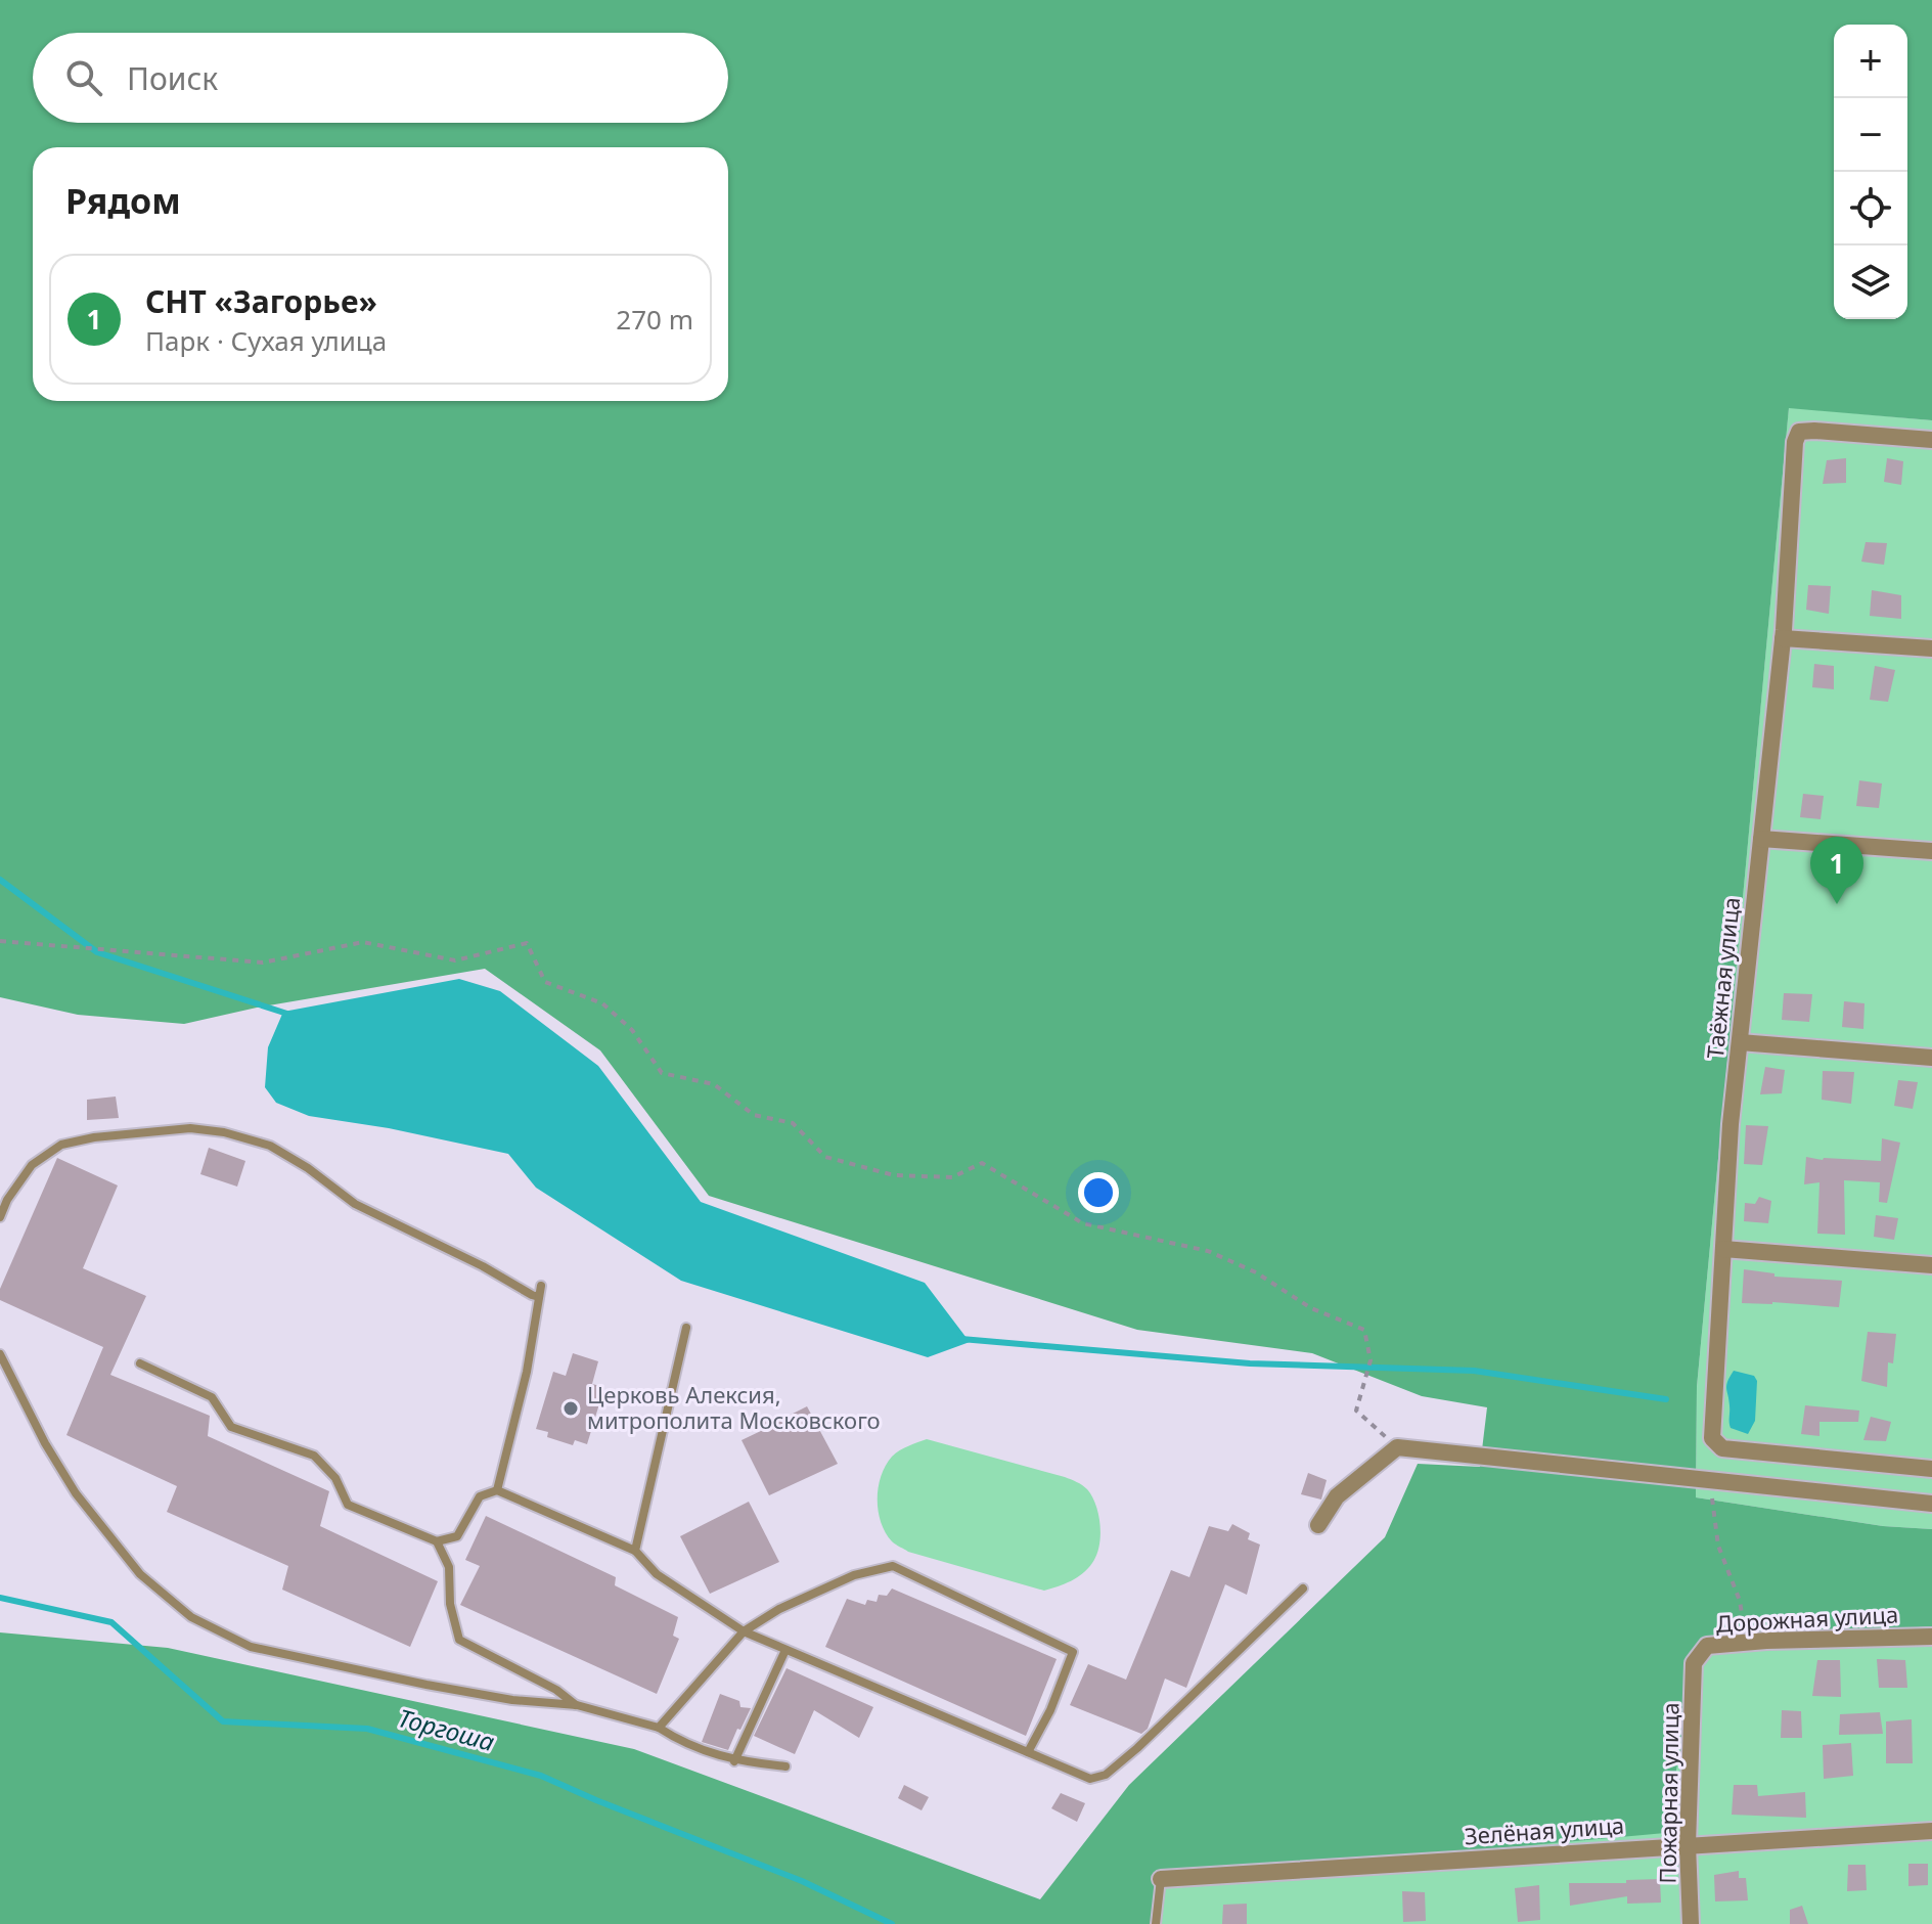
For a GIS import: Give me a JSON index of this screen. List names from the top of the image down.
{
  "streets": {
    "street": [
      "Таёжная улица",
      "Дорожная улица",
      "Пожарная улица",
      "Зелёная улица"
    ]
  },
  "crossings": [
    ["Дорожная улица", "Пожарная улица"],
    ["Пожарная улица", "Зелёная улица"]
  ],
  "water": ["Торгоша"],
  "places": ["Церковь Алексия, митрополита Московского"],
  "page": {
    "map_buttons": ["+", "−"],
    "search": "Поиск",
    "heading": "Рядом",
    "list": [
      {
        "mark": "1",
        "name": "СНТ «Загорье»",
        "note": "Парк · Сухая улица",
        "value": "270 m"
      }
    ],
    "pins": "1"
  }
}
